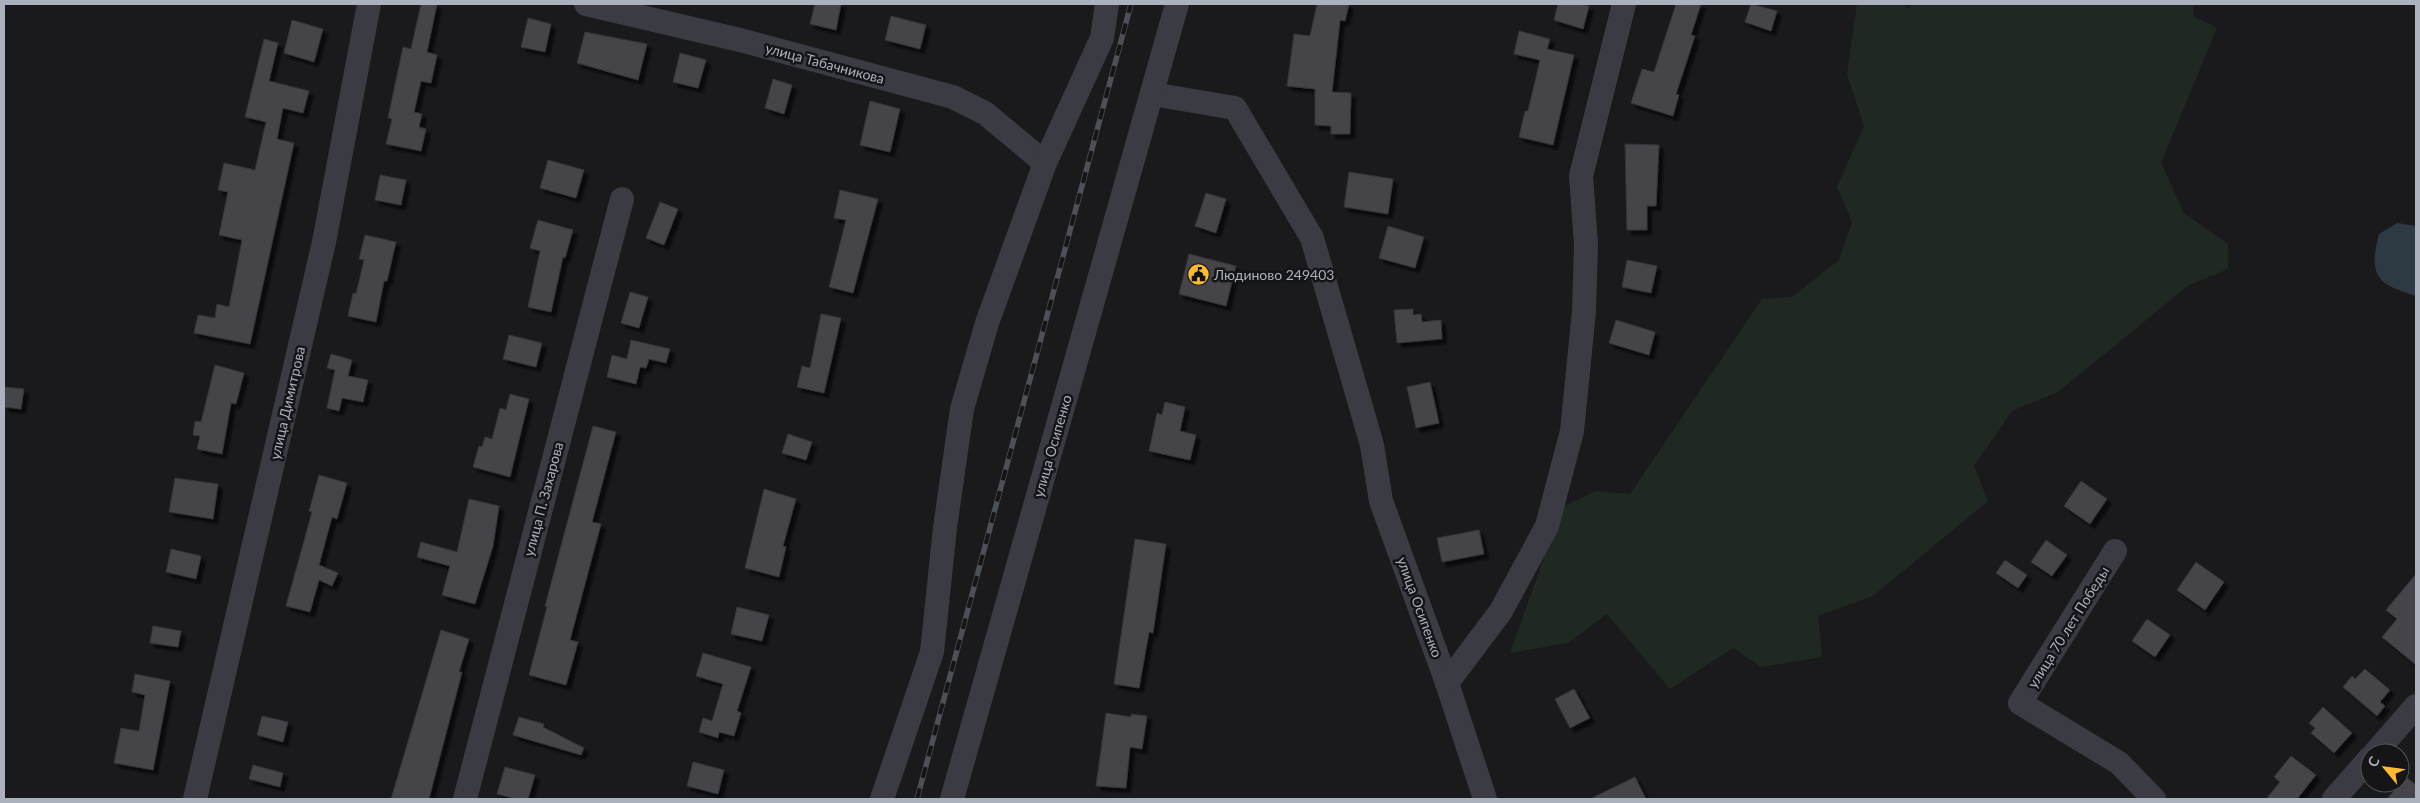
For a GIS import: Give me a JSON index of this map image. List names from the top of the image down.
{
  "streets": {
    "street": [
      "улица Табачникова",
      "улица Димитрова",
      "улица Осипенко",
      "улица П. Захарова",
      "улица 70 лет Победы"
    ]
  },
  "places": {
    "public building": ["Людиново 249403"]
  },
  "north": "top left"
}
